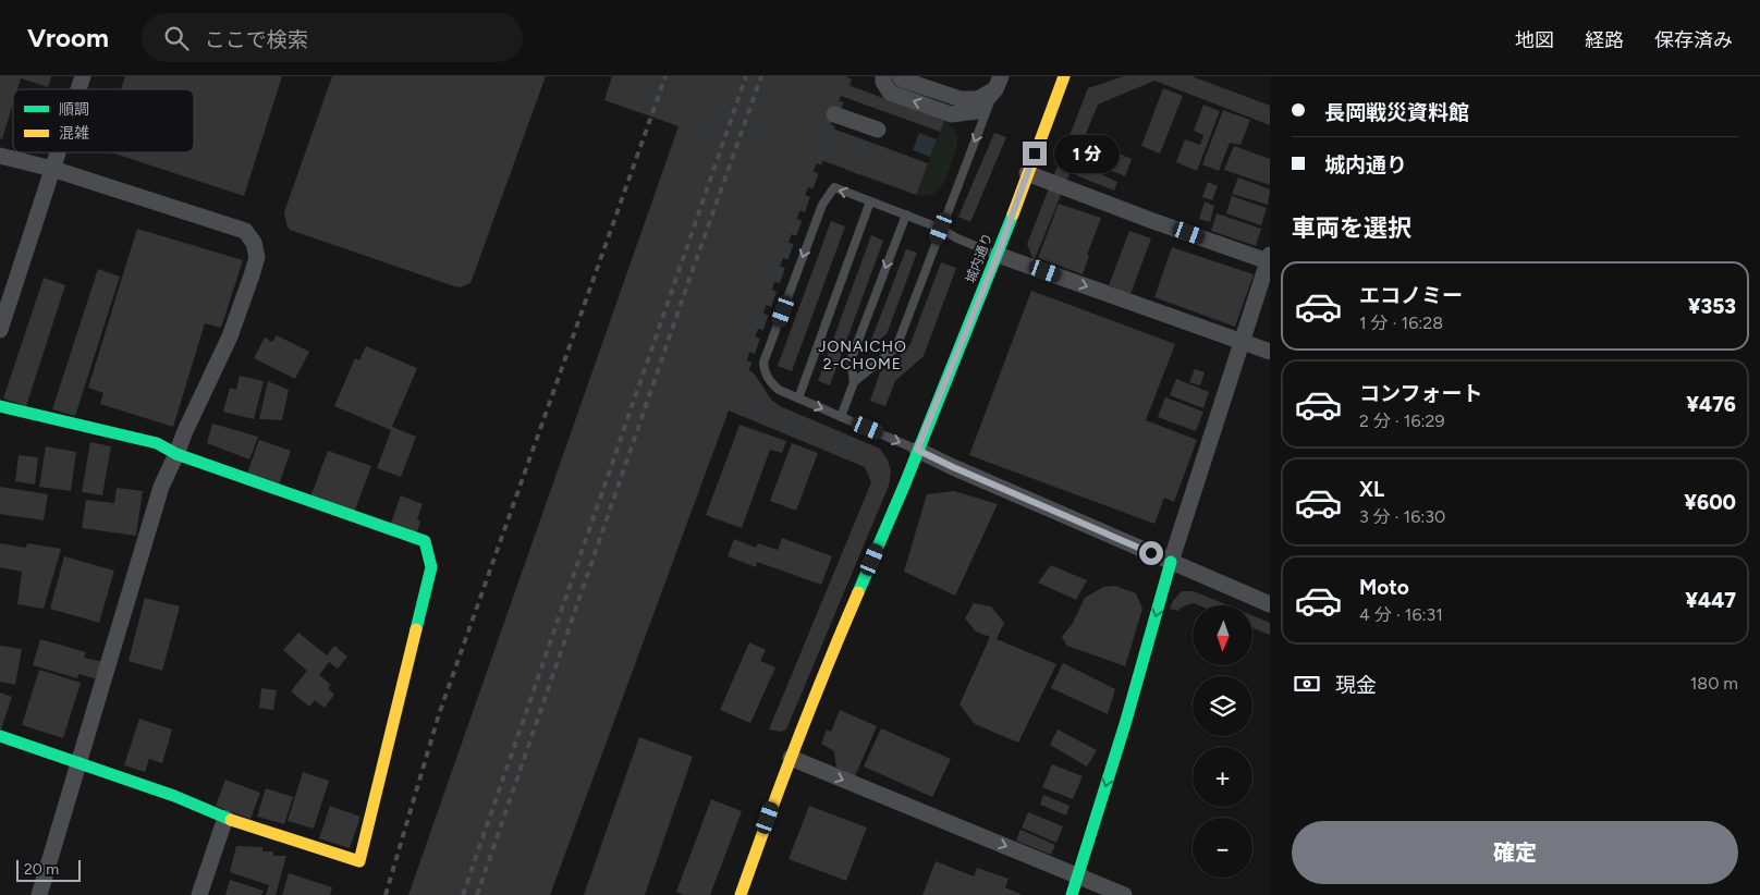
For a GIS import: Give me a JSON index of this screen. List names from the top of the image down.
{
  "streets": {
    "street": ["城内通り"]
  },
  "districts": ["JONAICHO 2-CHOME"],
  "legend": ["順調", "混雑"],
  "scale_bar": "20 m",
  "north": "bottom",
  "page": {
    "header": "Vroom",
    "search": "ここで検索",
    "nav": ["地図", "経路", "保存済み"],
    "banner": ["長岡戦災資料館", "城内通り"],
    "bubble": "1 分",
    "heading": "車両を選択",
    "list": [
      {
        "name": "エコノミー",
        "note": "1 分 · 16:28",
        "value": "¥353"
      },
      {
        "name": "コンフォート",
        "note": "2 分 · 16:29",
        "value": "¥476"
      },
      {
        "name": "XL",
        "note": "3 分 · 16:30",
        "value": "¥600"
      },
      {
        "name": "Moto",
        "note": "4 分 · 16:31",
        "value": "¥447"
      }
    ],
    "map_buttons": ["+", "−"],
    "pay": ["現金", "180 m"],
    "buttons": "確定",
    "scale": "20 m"
  }
}
